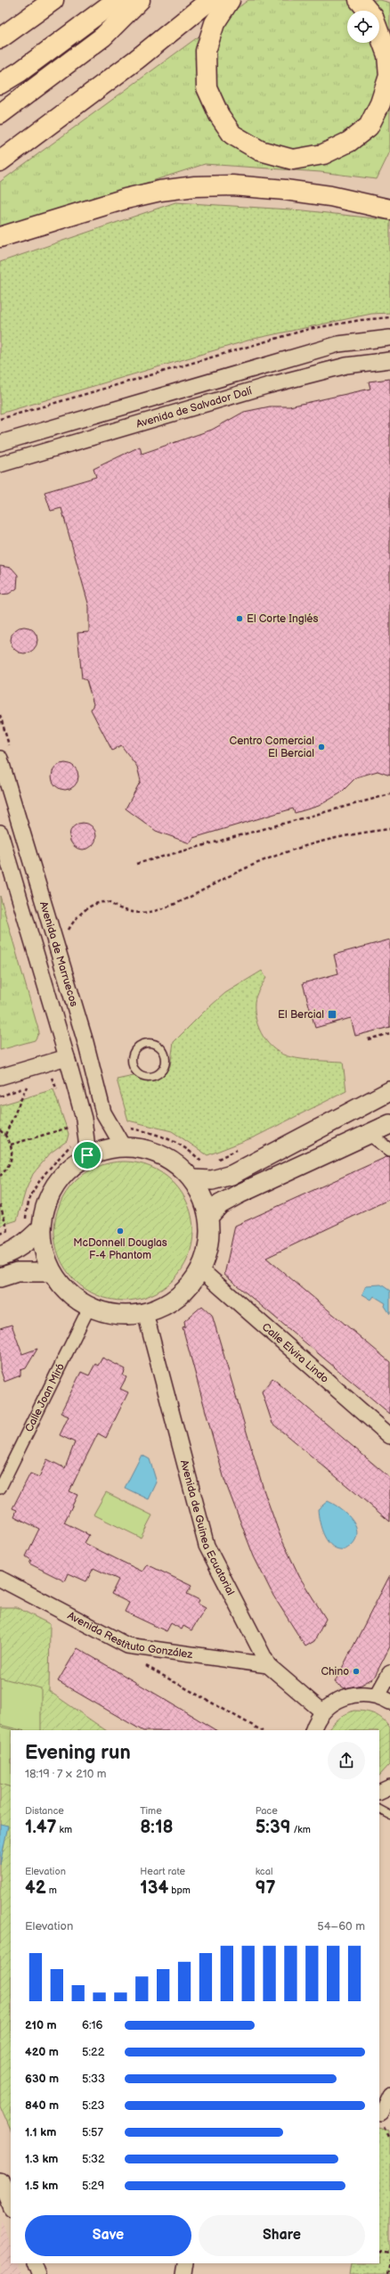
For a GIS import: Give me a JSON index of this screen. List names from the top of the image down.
{
  "streets": {
    "street": [
      "Avenida de Salvador Dalí",
      "Avenida de Marruecos",
      "Calle Elvira Lindo",
      "Calle Joan Miró",
      "Avenida de Guinea Ecuatorial",
      "Avenida Restituto González"
    ]
  },
  "crossings": [
    ["Avenida de Guinea Ecuatorial", "Avenida Restituto González"]
  ],
  "places": {
    "other": [
      "El Corte Inglés",
      "Centro Comercial El Bercial",
      "McDonnell Douglas F-4 Phantom",
      "Chino"
    ],
    "transit": ["El Bercial"]
  },
  "page": {
    "heading": ["Evening run", "18:19 · 7 × 210 m"],
    "stats": [
      ["Distance", "1.47 km"],
      ["Time", "8:18"],
      ["Pace", "5:39 /km"],
      ["Elevation", "42 m"],
      ["Heart rate", "134 bpm"],
      ["kcal", "97"]
    ],
    "chart": ["Elevation", "54–60 m"],
    "list": [
      {
        "name": "210 m",
        "note": "6:16"
      },
      {
        "name": "420 m",
        "note": "5:22"
      },
      {
        "name": "630 m",
        "note": "5:33"
      },
      {
        "name": "840 m",
        "note": "5:23"
      },
      {
        "name": "1.1 km",
        "note": "5:57"
      },
      {
        "name": "1.3 km",
        "note": "5:32"
      },
      {
        "name": "1.5 km",
        "note": "5:29"
      }
    ],
    "buttons": ["Save", "Share"]
  }
}
